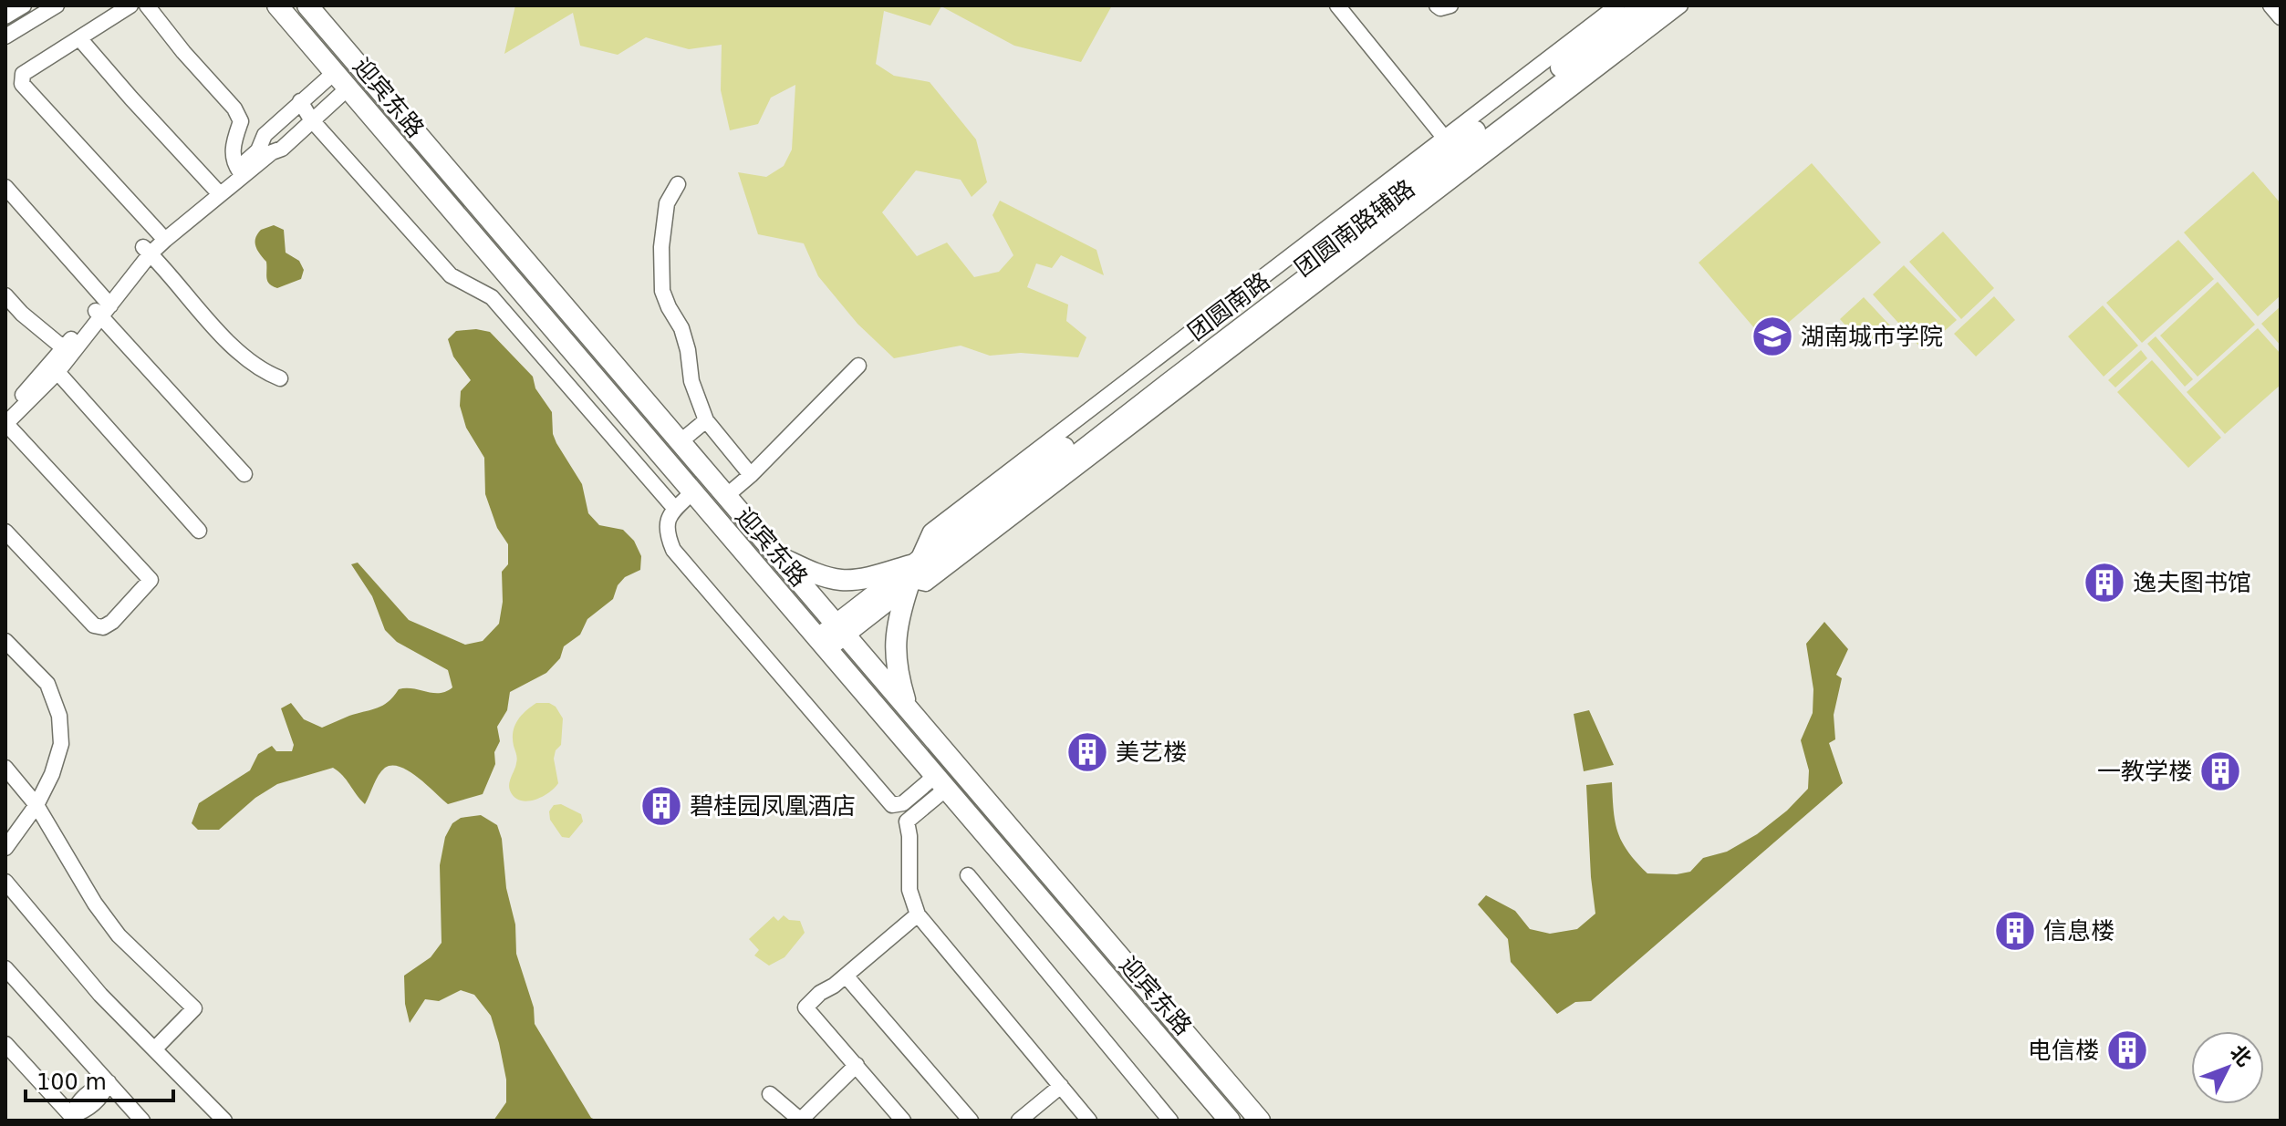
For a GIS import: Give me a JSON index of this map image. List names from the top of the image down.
{
  "streets": {
    "highway": ["迎宾东路"],
    "main road": ["团圆南路"],
    "street": ["团圆南路辅路"]
  },
  "crossings": [
    ["迎宾东路", "团圆南路"],
    ["团圆南路辅路", "团圆南路"]
  ],
  "places": {
    "school or university": ["湖南城市学院"],
    "building": [
      "逸夫图书馆",
      "美艺楼",
      "一教学楼",
      "碧桂园凤凰酒店",
      "信息楼",
      "电信楼"
    ]
  },
  "scale_bar": "100 m",
  "north": "top right"
}
